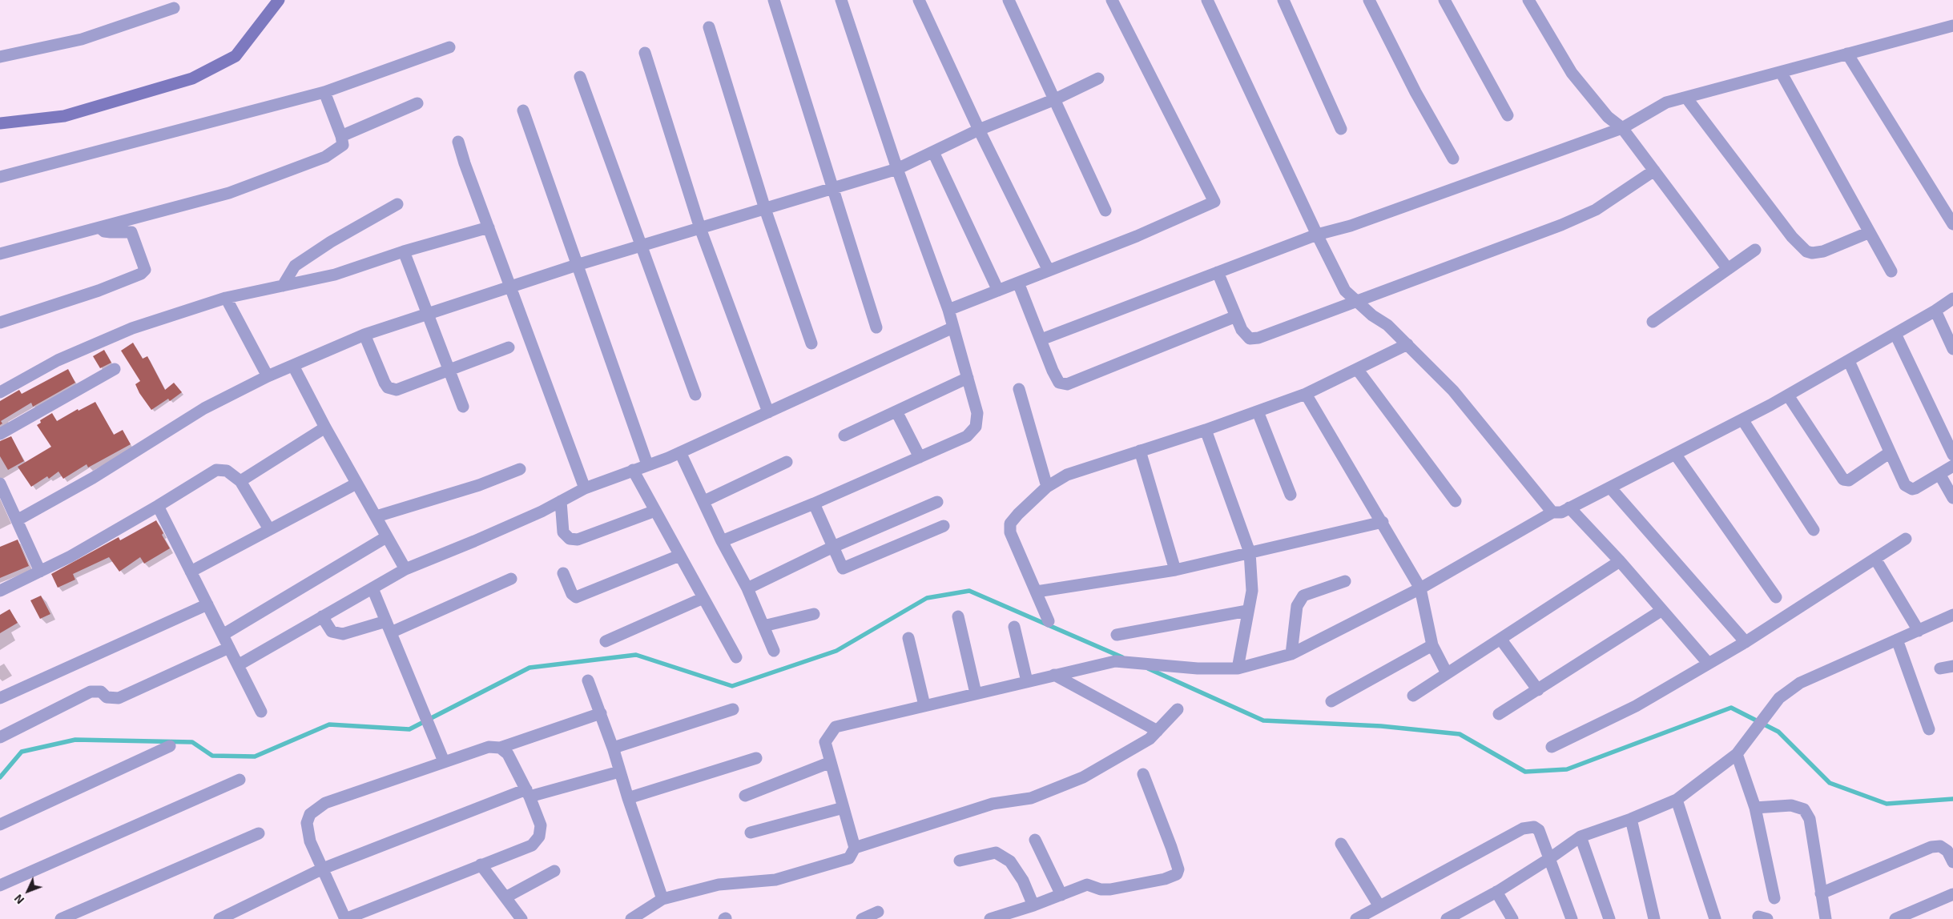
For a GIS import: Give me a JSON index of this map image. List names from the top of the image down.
{
  "north": "bottom left"
}
